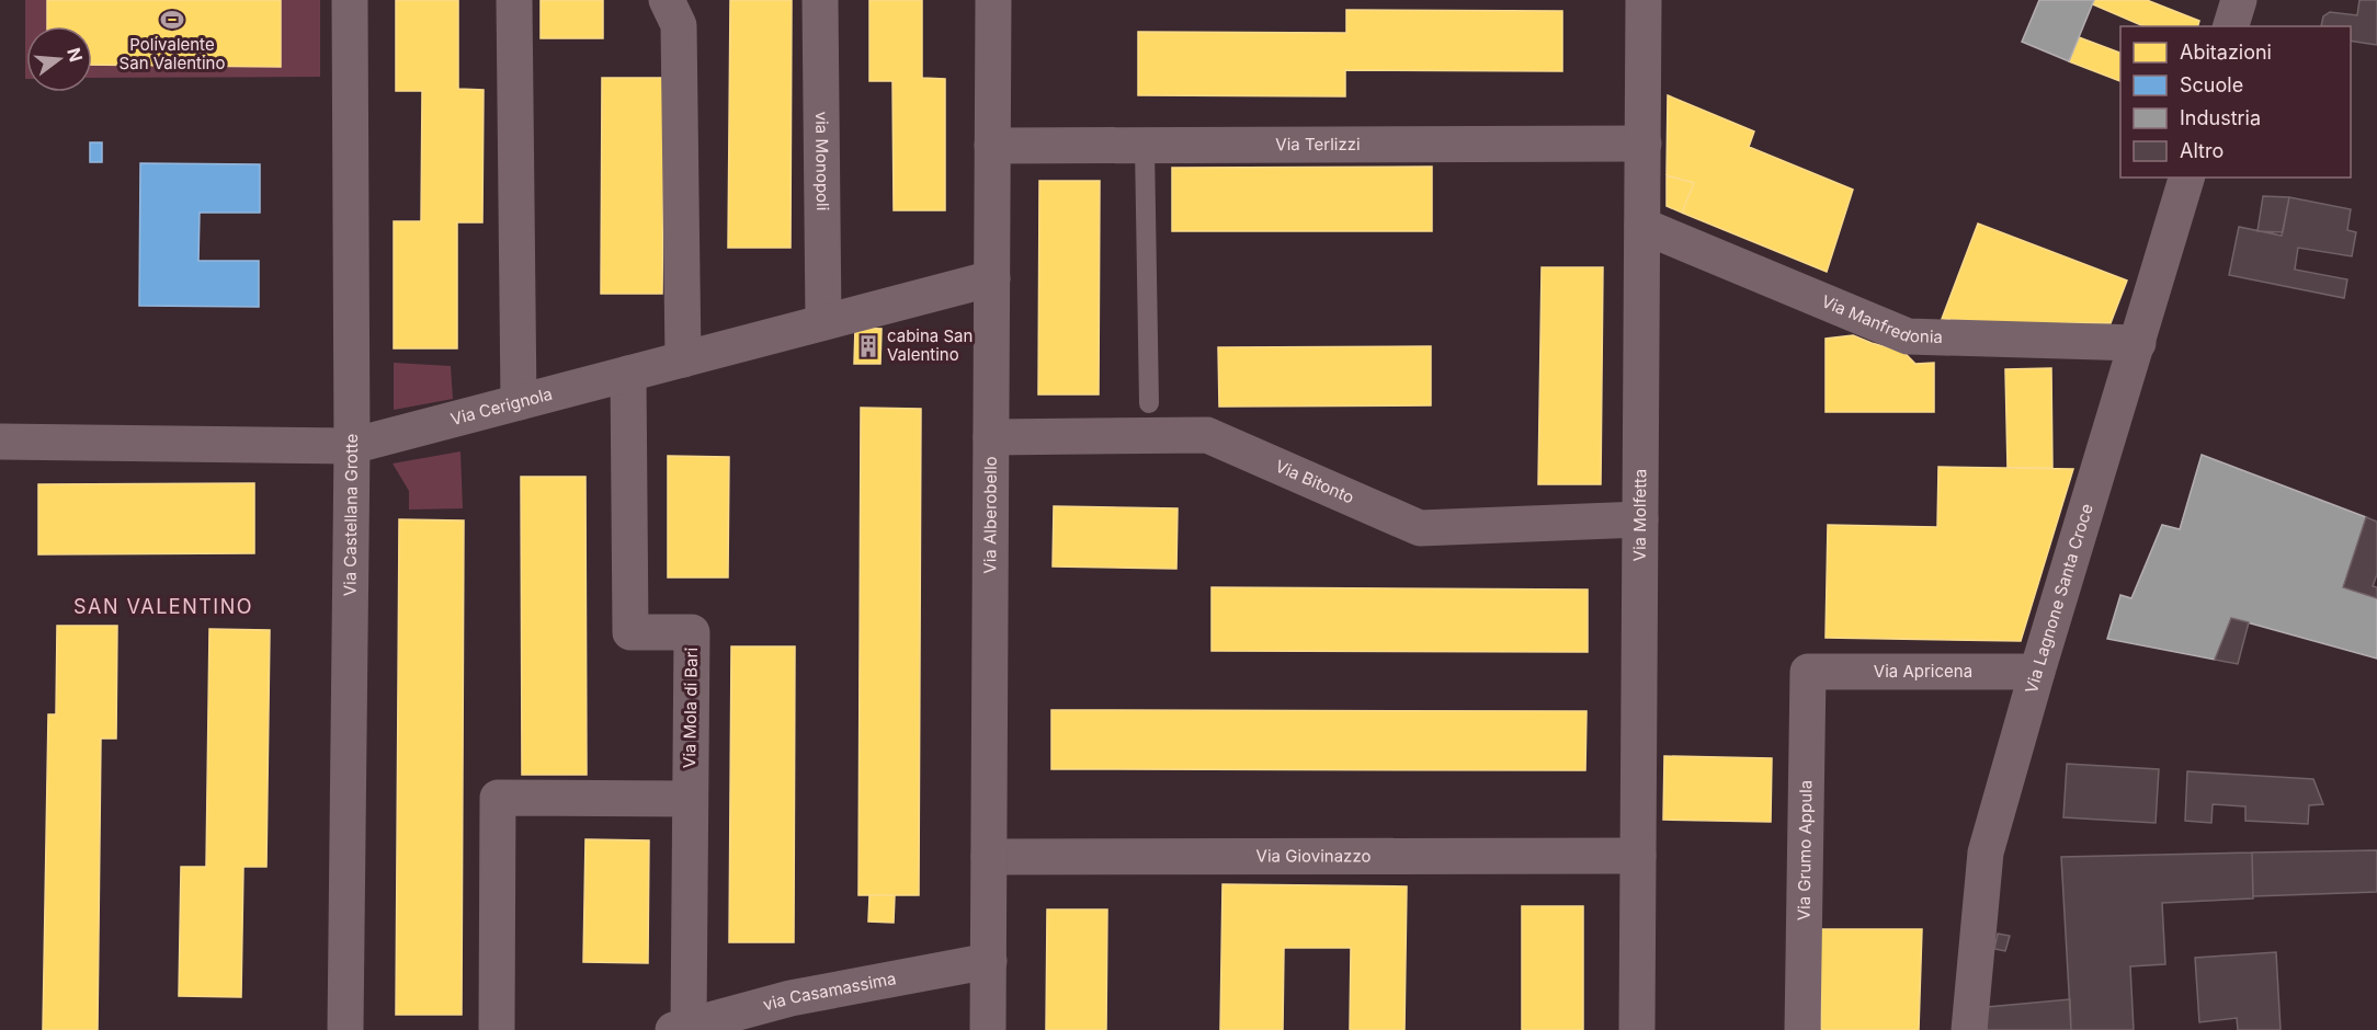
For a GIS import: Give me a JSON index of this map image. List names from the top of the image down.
{
  "streets": {
    "street": [
      "Via Terlizzi",
      "via Monopoli",
      "Via Manfredonia",
      "Via Cerignola",
      "Via Bitonto",
      "Via Castellana Grotte",
      "Via Alberobello",
      "Via Molfetta",
      "Via Lagnone Santa Croce",
      "Via Apricena",
      "Via Mola di Bari",
      "Via Grumo Appula",
      "Via Giovinazzo",
      "via Casamassima"
    ]
  },
  "crossings": [
    ["Via Terlizzi", "Via Alberobello"],
    ["Via Terlizzi", "Via Molfetta"],
    ["via Monopoli", "Via Cerignola"],
    ["Via Manfredonia", "Via Molfetta"],
    ["Via Manfredonia", "Via Lagnone Santa Croce"],
    ["Via Cerignola", "Via Castellana Grotte"],
    ["Via Cerignola", "Via Alberobello"],
    ["Via Cerignola", "Via Mola di Bari"],
    ["Via Bitonto", "Via Alberobello"],
    ["Via Bitonto", "Via Molfetta"],
    ["Via Alberobello", "Via Giovinazzo"],
    ["Via Alberobello", "via Casamassima"],
    ["Via Molfetta", "Via Giovinazzo"],
    ["Via Lagnone Santa Croce", "Via Apricena"],
    ["Via Apricena", "Via Grumo Appula"],
    ["Via Mola di Bari", "via Casamassima"]
  ],
  "districts": ["SAN VALENTINO"],
  "places": {
    "sports": ["Polivalente San Valentino"],
    "building": ["cabina San Valentino"]
  },
  "legend": [
    "Abitazioni",
    "Scuole",
    "Industria",
    "Altro"
  ],
  "north": "right"
}
